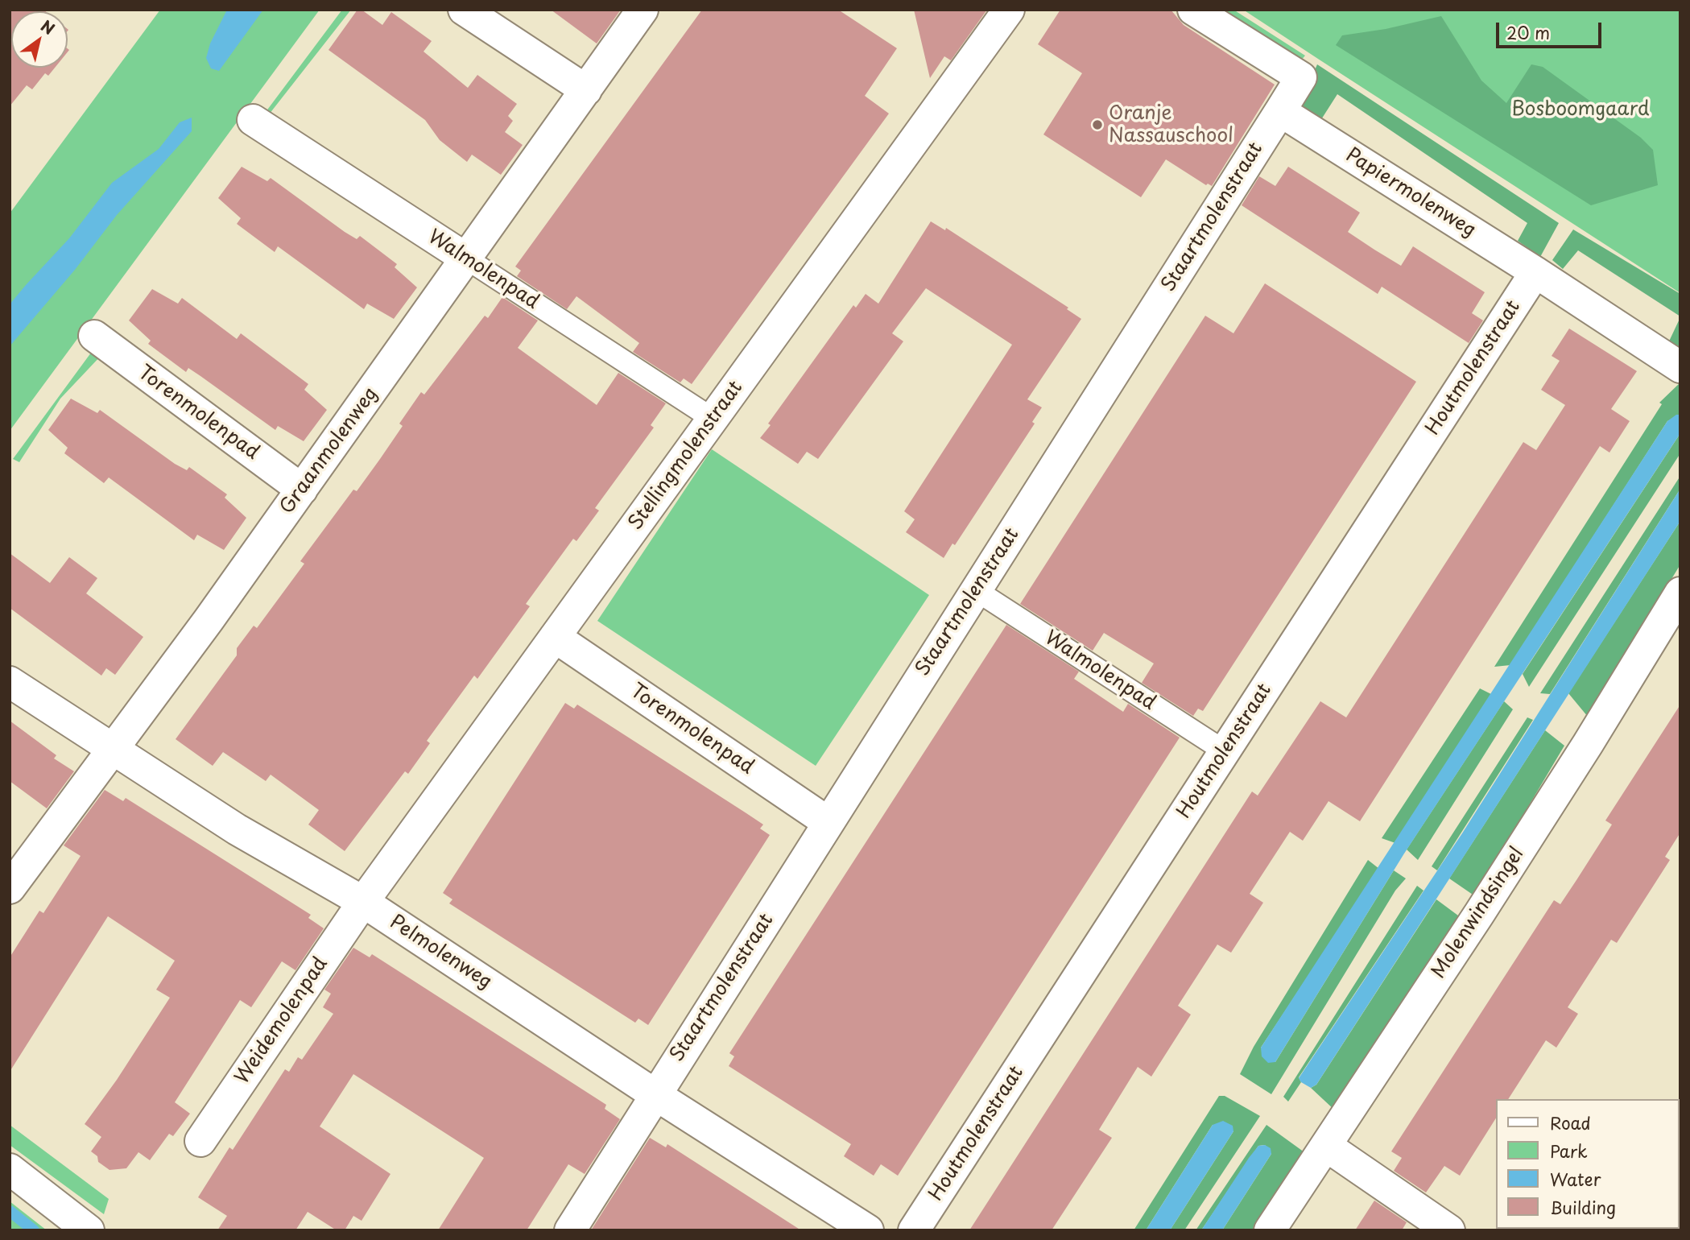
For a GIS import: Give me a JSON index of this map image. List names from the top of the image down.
{
  "streets": {
    "street": [
      "Papiermolenweg",
      "Staartmolenstraat",
      "Walmolenpad",
      "Houtmolenstraat",
      "Torenmolenpad",
      "Graanmolenweg",
      "Stellingmolenstraat",
      "Molenwindsingel",
      "Pelmolenweg",
      "Weidemolenpad"
    ]
  },
  "crossings": [
    ["Papiermolenweg", "Staartmolenstraat"],
    ["Papiermolenweg", "Houtmolenstraat"],
    ["Staartmolenstraat", "Walmolenpad"],
    ["Staartmolenstraat", "Torenmolenpad"],
    ["Staartmolenstraat", "Pelmolenweg"],
    ["Walmolenpad", "Houtmolenstraat"],
    ["Walmolenpad", "Graanmolenweg"],
    ["Walmolenpad", "Stellingmolenstraat"],
    ["Torenmolenpad", "Graanmolenweg"],
    ["Torenmolenpad", "Stellingmolenstraat"],
    ["Graanmolenweg", "Pelmolenweg"],
    ["Stellingmolenstraat", "Pelmolenweg"],
    ["Stellingmolenstraat", "Weidemolenpad"],
    ["Pelmolenweg", "Weidemolenpad"]
  ],
  "parks": ["Bosboomgaard"],
  "places": ["Oranje Nassauschool"],
  "legend": [
    "Road",
    "Park",
    "Water",
    "Building"
  ],
  "scale_bar": "20 m",
  "north": "top right"
}
